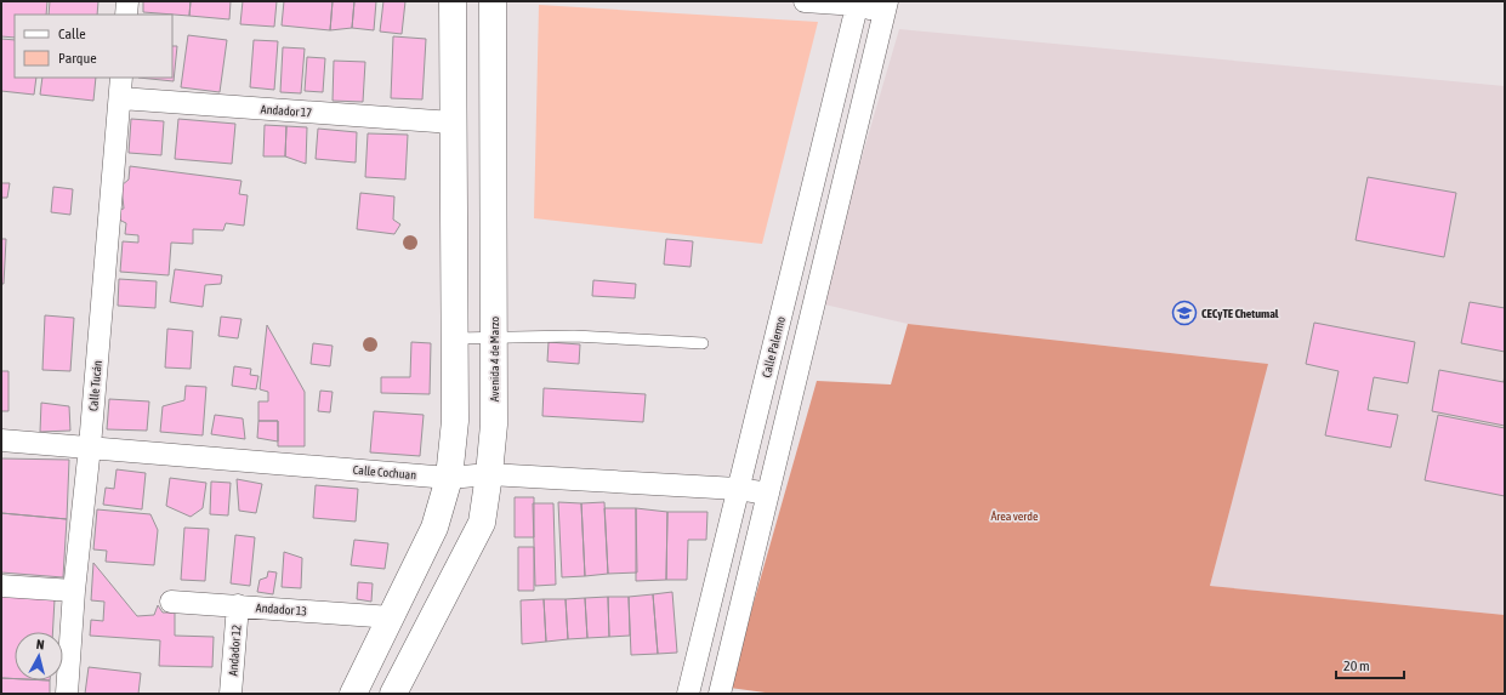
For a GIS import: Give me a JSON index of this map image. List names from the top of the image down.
{
  "streets": {
    "street": [
      "Andador 17",
      "Calle Palermo",
      "Avenida 4 de Marzo",
      "Calle Tucán",
      "Calle Cochuan",
      "Andador 13",
      "Andador 12"
    ]
  },
  "crossings": [
    ["Andador 17", "Calle Tucán"],
    ["Calle Palermo", "Calle Cochuan"],
    ["Avenida 4 de Marzo", "Calle Cochuan"],
    ["Calle Tucán", "Calle Cochuan"],
    ["Andador 13", "Andador 12"]
  ],
  "parks": ["Área verde"],
  "places": {
    "school or university": ["CECyTE Chetumal"]
  },
  "legend": ["Calle", "Parque"],
  "scale_bar": "20 m",
  "north": "top"
}
